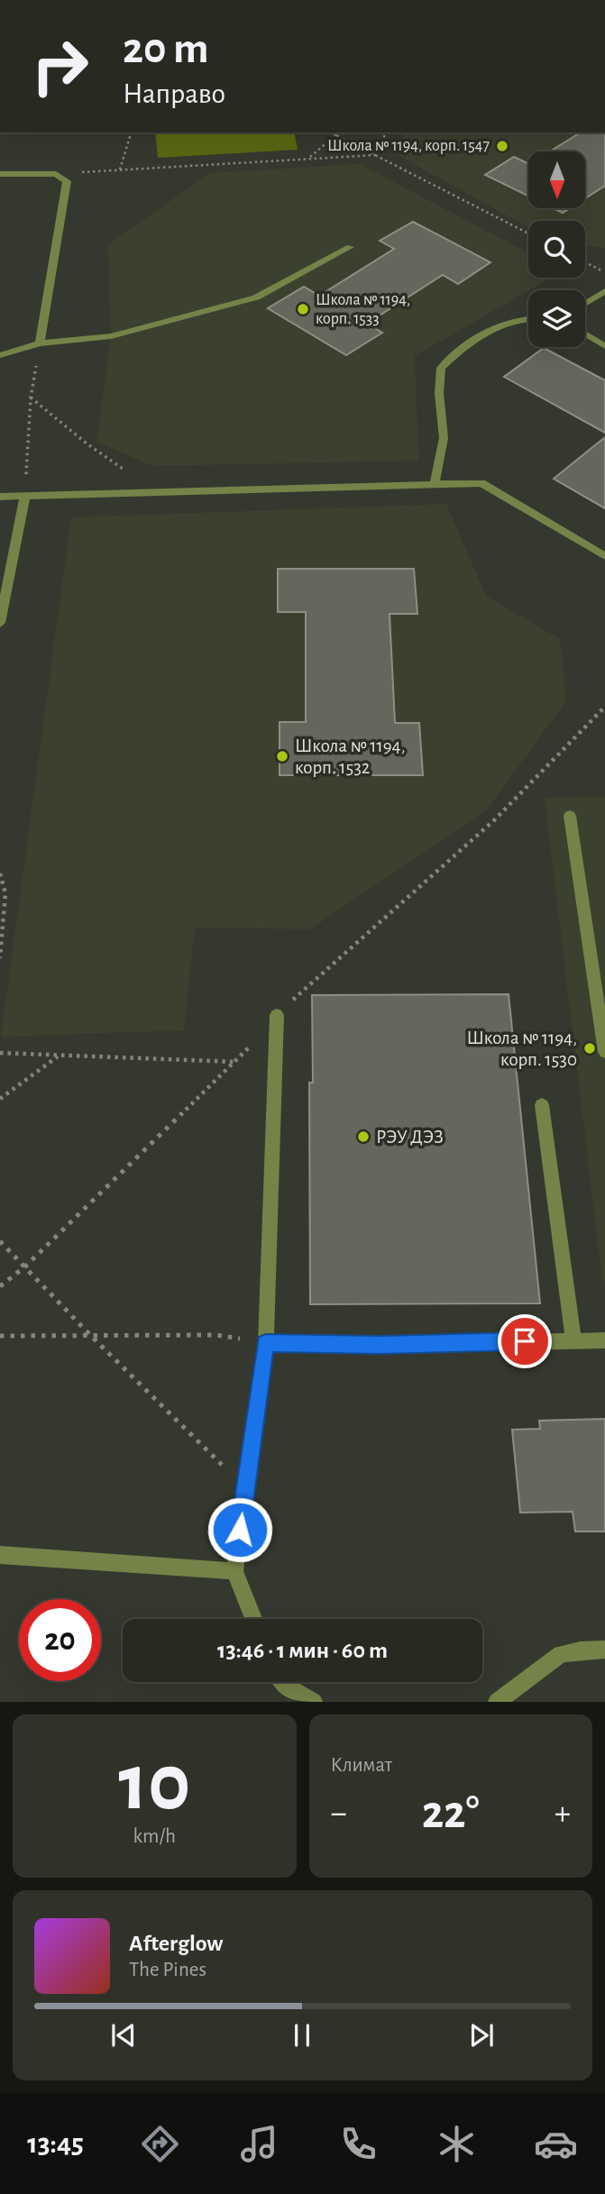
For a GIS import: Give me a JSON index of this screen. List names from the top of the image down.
{
  "places": [
    "Школа № 1194, корп. 1547",
    "Школа № 1194, корп. 1533",
    "Школа № 1194, корп. 1532",
    "Школа № 1194, корп. 1530",
    "РЭУ ДЭЗ"
  ],
  "north": "bottom",
  "page": {
    "turn": ["20 m", "Направо"],
    "limit": "20",
    "trip": "13:46 · 1 мин · 60 m",
    "tile": [
      ["10", "km/h"],
      "Климат"
    ],
    "heat": ["−", "22°", "+"],
    "song": ["Afterglow", "The Pines"],
    "tabs": "13:45"
  }
}
